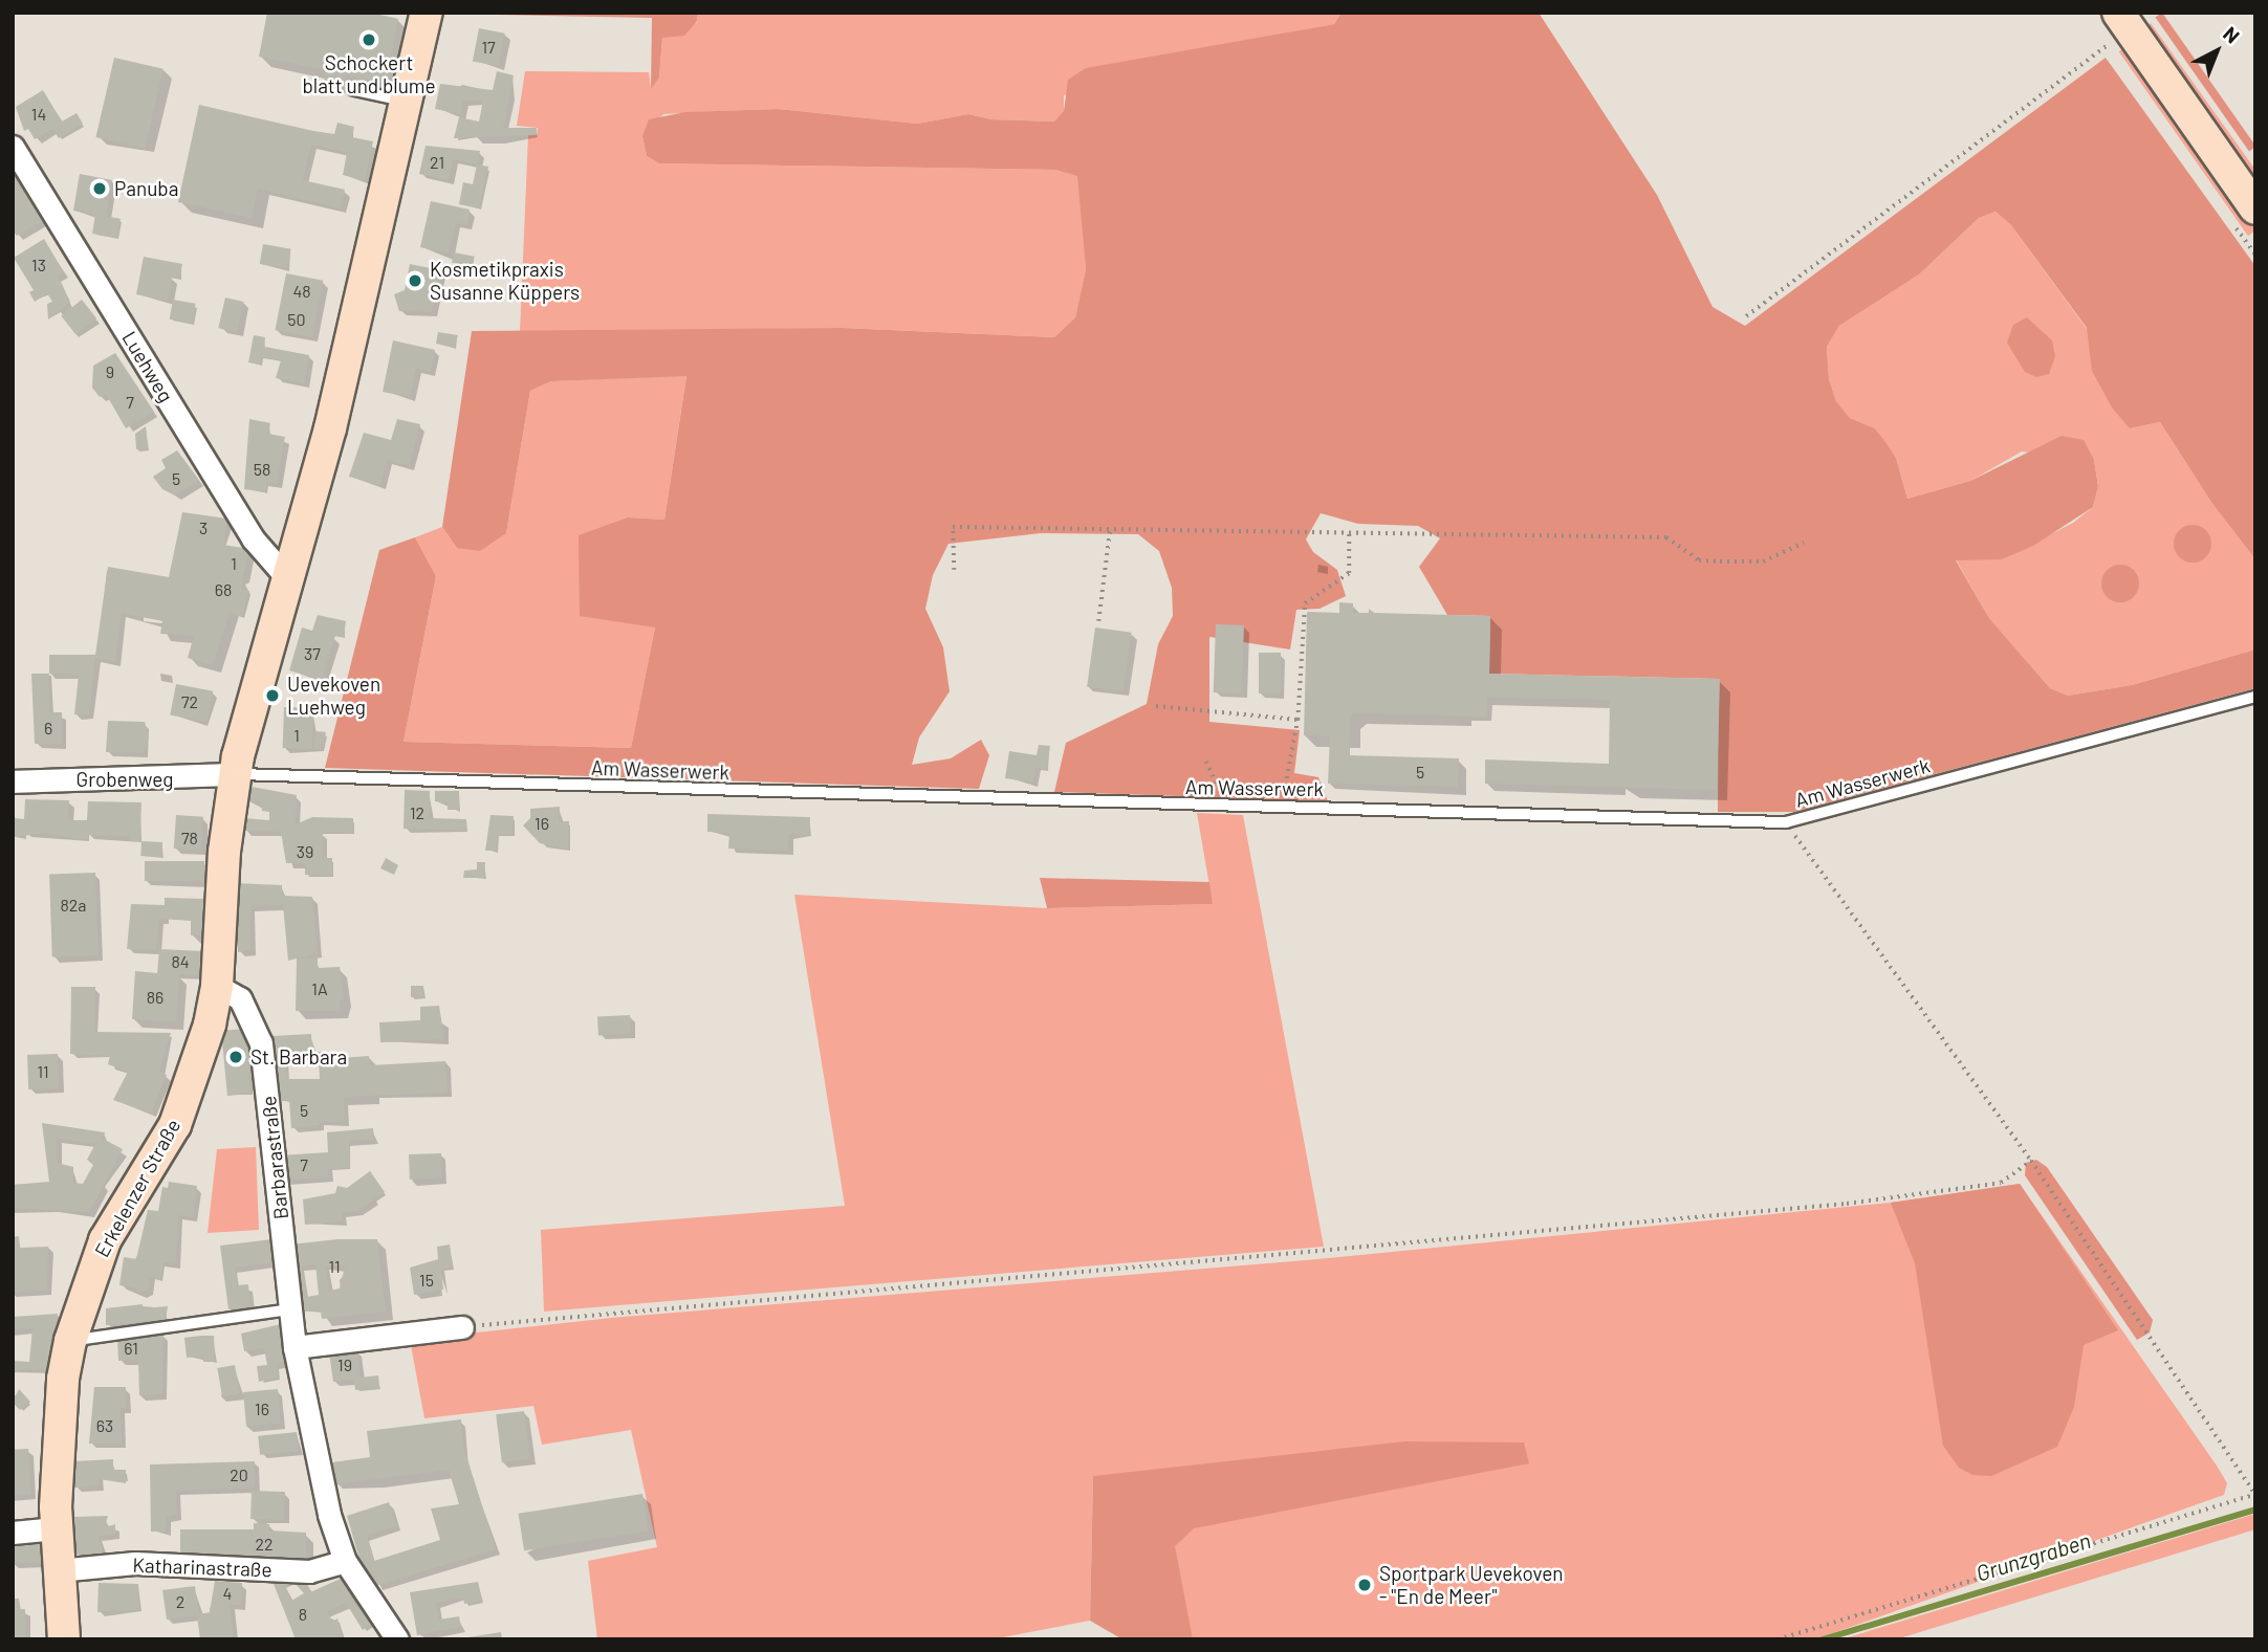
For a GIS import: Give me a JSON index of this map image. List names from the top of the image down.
{
  "streets": {
    "main road": ["Erkelenzer Straße"],
    "street": [
      "Luehweg",
      "Grobenweg",
      "Barbarastraße",
      "Katharinastraße"
    ],
    "lane": ["Am Wasserwerk"]
  },
  "crossings": [
    ["Luehweg", "Erkelenzer Straße"],
    ["Am Wasserwerk", "Grobenweg"],
    ["Am Wasserwerk", "Erkelenzer Straße"],
    ["Grobenweg", "Erkelenzer Straße"],
    ["Barbarastraße", "Erkelenzer Straße"],
    ["Barbarastraße", "Katharinastraße"],
    ["Erkelenzer Straße", "Katharinastraße"]
  ],
  "water": ["Grunzgraben"],
  "places": [
    "Schockert blatt und blume",
    "Panuba",
    "Kosmetikpraxis Susanne Küppers",
    "Uevekoven Luehweg",
    "St. Barbara",
    "Sportpark Uevekoven - \"En de Meer\""
  ],
  "house_numbers": [
    "17",
    "14",
    "21",
    "13",
    "48",
    "50",
    "9",
    "7",
    "58",
    "5",
    "3",
    "1",
    "68",
    "37",
    "72",
    "6",
    "1",
    "5",
    "12",
    "16",
    "78",
    "39",
    "82a",
    "84",
    "1A",
    "86",
    "11",
    "5",
    "7",
    "11",
    "15",
    "61",
    "19",
    "16",
    "63",
    "20",
    "22",
    "4",
    "2",
    "8"
  ],
  "north": "top right"
}
